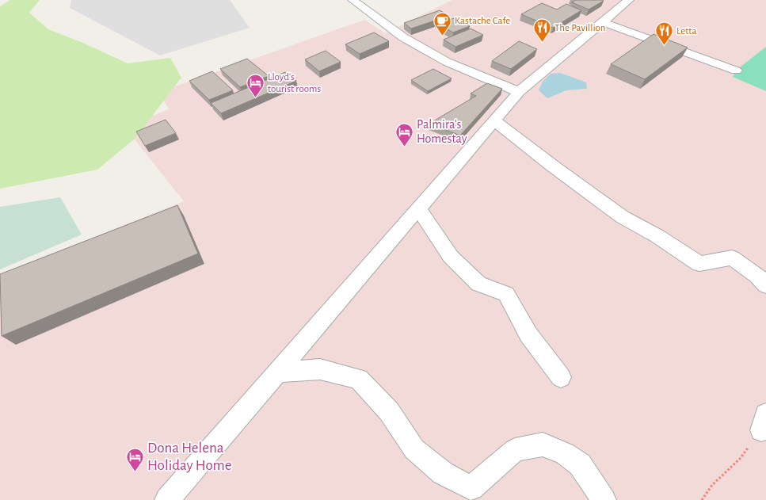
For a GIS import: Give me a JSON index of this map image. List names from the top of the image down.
{
  "places": {
    "cafe": ["Kastache Cafe"],
    "restaurant": ["The Pavillion", "Letta"],
    "hotel": ["Lloyd's tourist rooms", "Palmira's Homestay", "Dona Helena Holiday Home"]
  }
}
